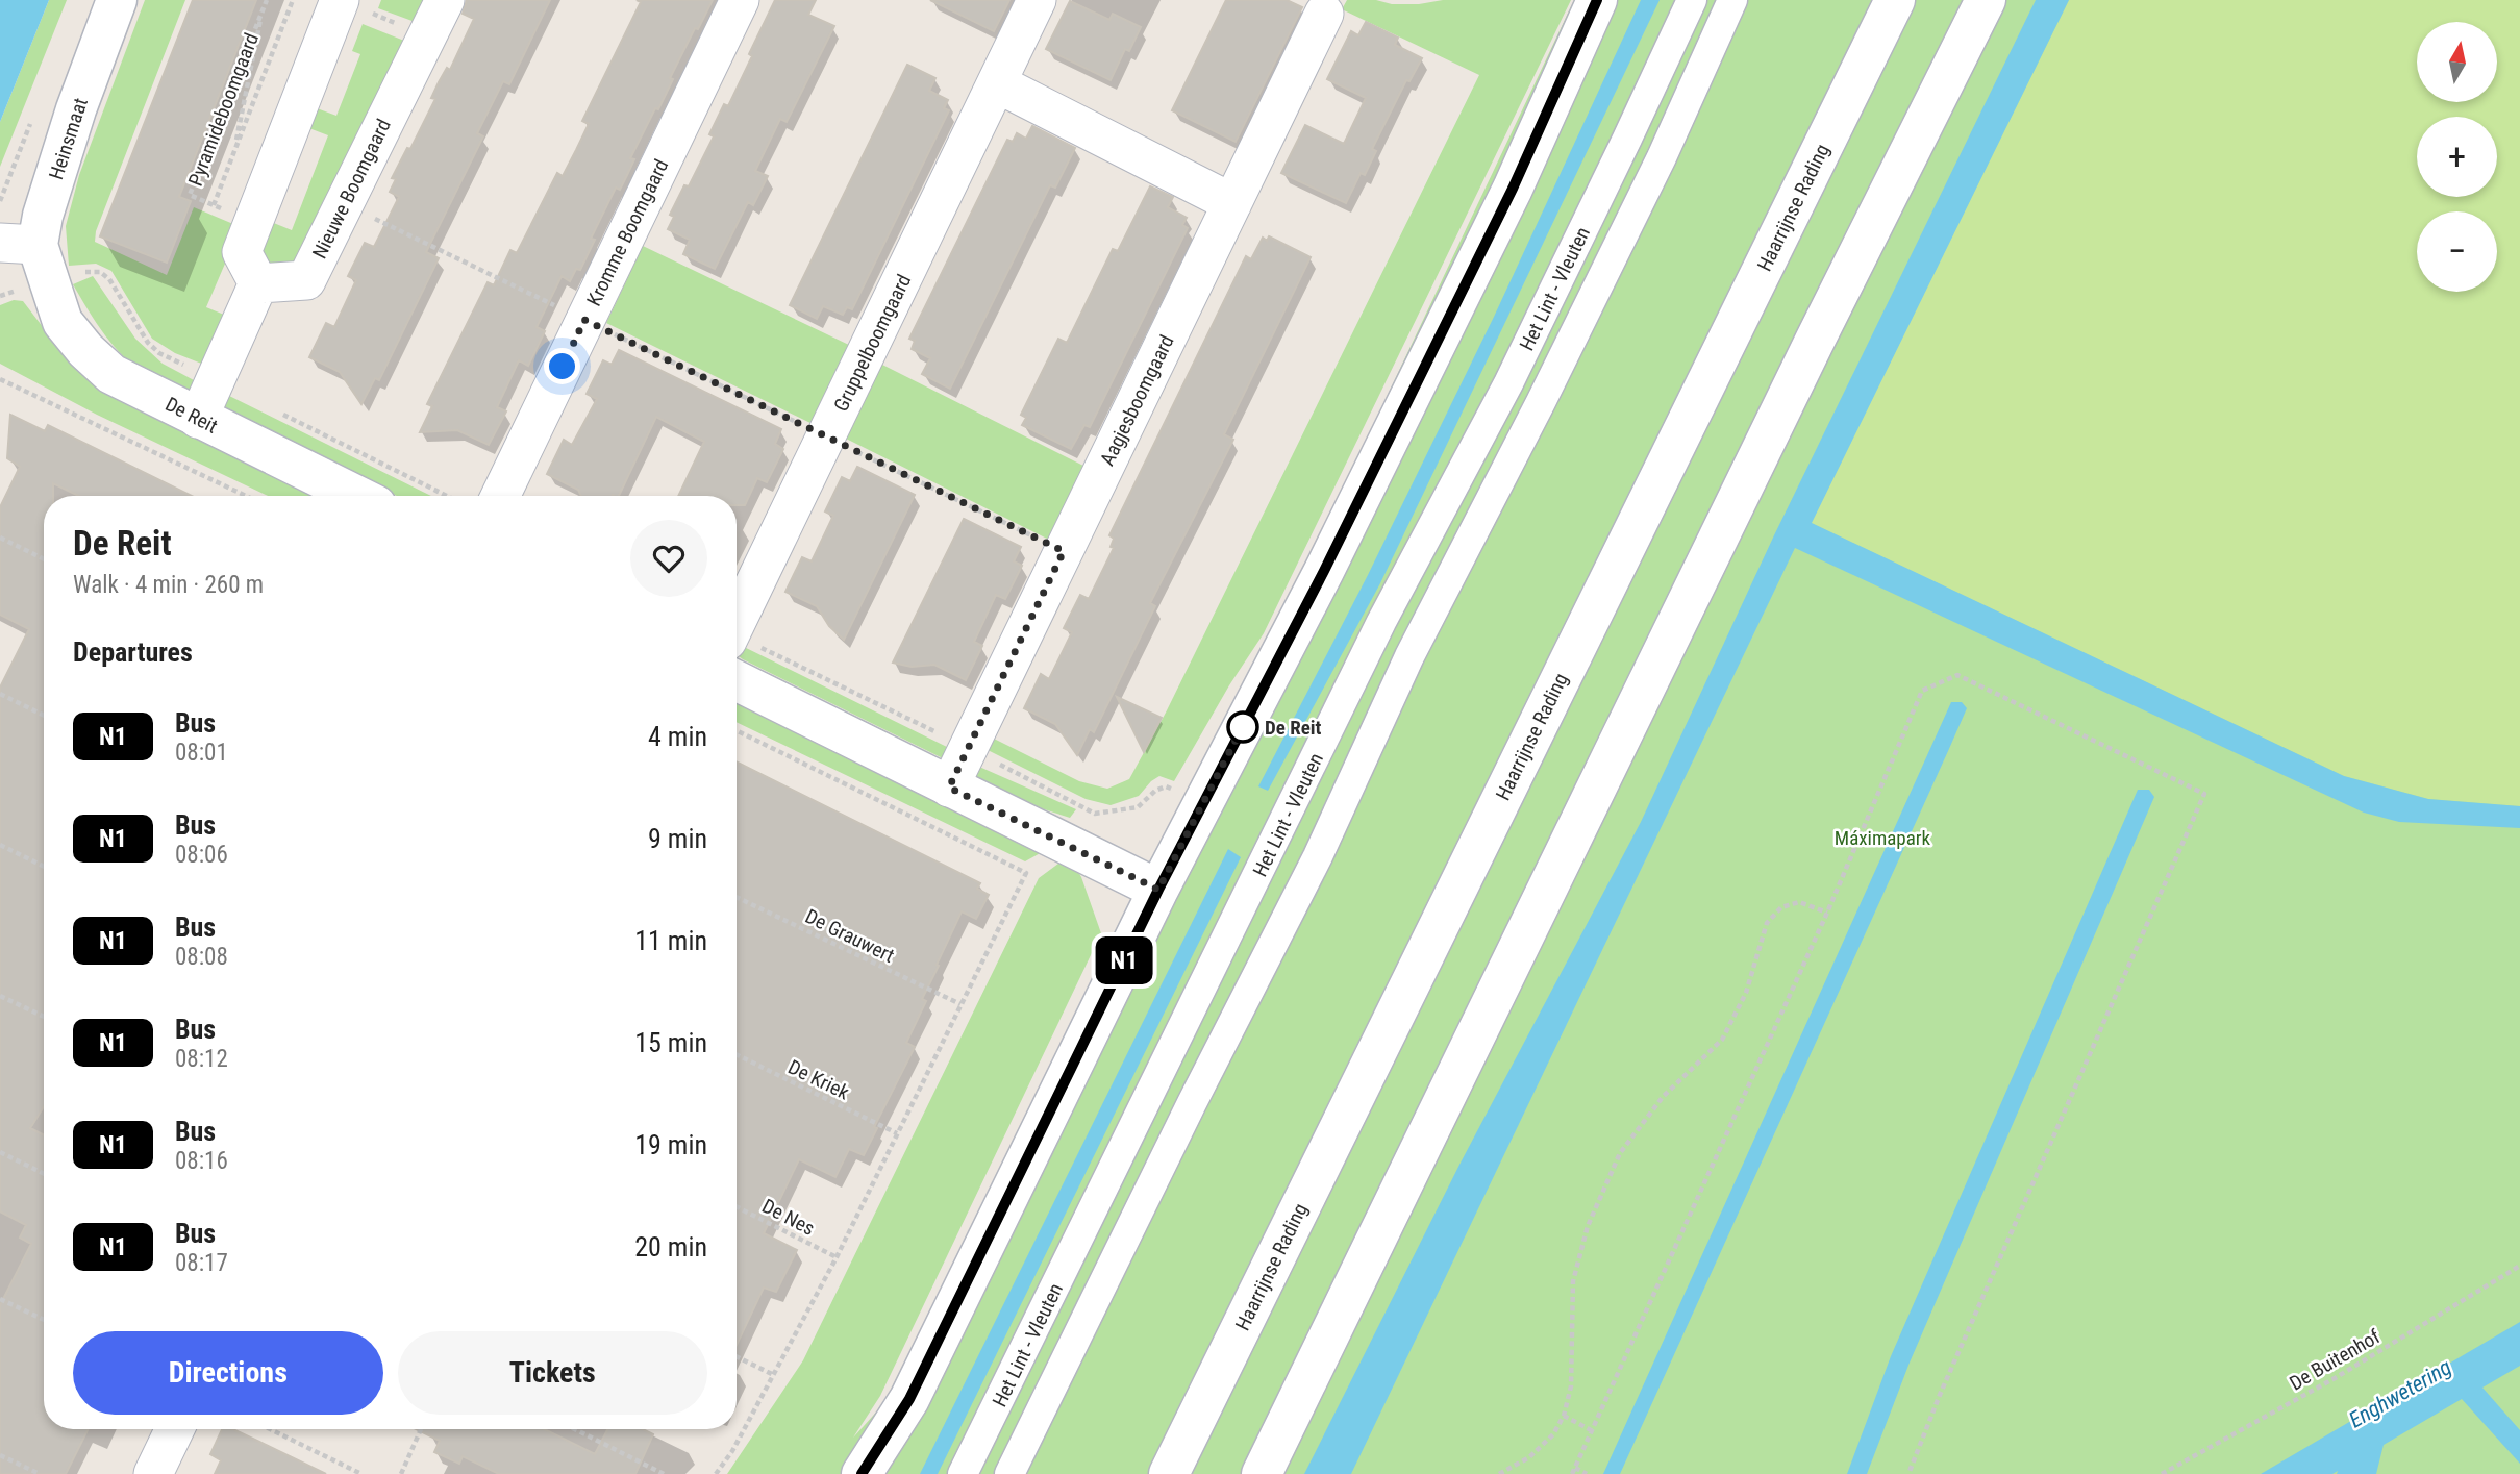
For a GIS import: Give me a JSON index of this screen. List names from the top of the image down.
{
  "streets": {
    "main road": ["Heinsmaat", "Haarrijnse Rading", "De Reit"],
    "street": [
      "Nieuwe Boomgaard",
      "Kromme Boomgaard",
      "Het Lint - Vleuten",
      "Gruppelboomgaard",
      "Aagjesboomgaard"
    ],
    "path": [
      "Pyramideboomgaard",
      "De Grauwert",
      "De Kriek",
      "De Nes",
      "De Buitenhof"
    ]
  },
  "crossings": [
    ["Heinsmaat", "De Reit"]
  ],
  "water": ["Enghwetering"],
  "parks": ["Máximapark"],
  "places": ["De Reit"],
  "lines": ["bus line N1"],
  "north": "top",
  "page": {
    "on_map": "N1",
    "map_buttons": ["+", "−"],
    "heading": [
      ["De Reit", "Walk · 4 min · 260 m"],
      "Departures"
    ],
    "list": [
      {
        "mark": "N1",
        "name": "Bus",
        "note": "08:01",
        "value": "4 min"
      },
      {
        "mark": "N1",
        "name": "Bus",
        "note": "08:06",
        "value": "9 min"
      },
      {
        "mark": "N1",
        "name": "Bus",
        "note": "08:08",
        "value": "11 min"
      },
      {
        "mark": "N1",
        "name": "Bus",
        "note": "08:12",
        "value": "15 min"
      },
      {
        "mark": "N1",
        "name": "Bus",
        "note": "08:16",
        "value": "19 min"
      },
      {
        "mark": "N1",
        "name": "Bus",
        "note": "08:17",
        "value": "20 min"
      }
    ],
    "buttons": ["Directions", "Tickets"]
  }
}
